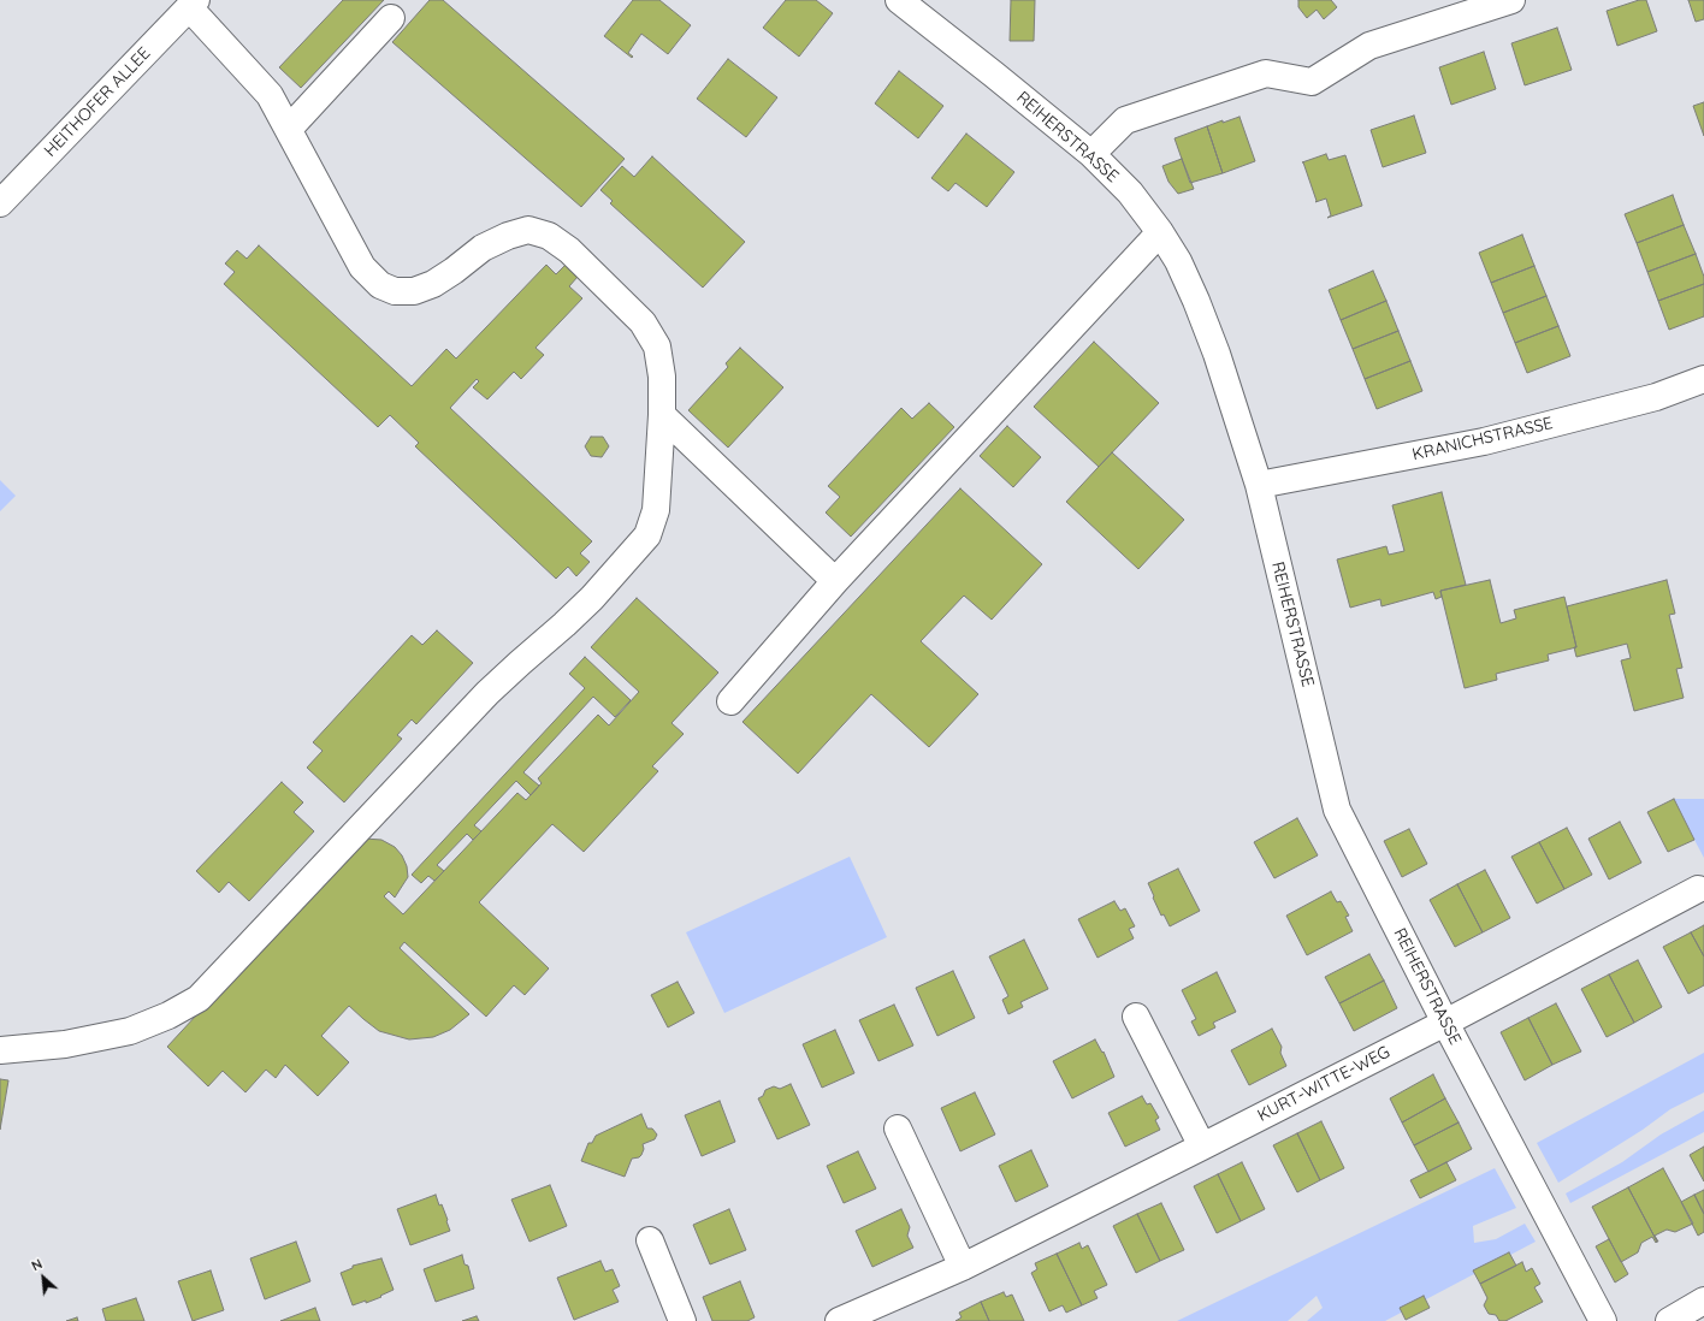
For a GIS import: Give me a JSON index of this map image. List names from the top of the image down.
{
  "streets": {
    "street": [
      "HEITHOFER ALLEE",
      "REIHERSTRASSE",
      "KRANICHSTRASSE",
      "KURT-WITTE-WEG"
    ]
  },
  "crossings": [
    ["REIHERSTRASSE", "KRANICHSTRASSE"],
    ["REIHERSTRASSE", "KURT-WITTE-WEG"]
  ],
  "north": "top left"
}
